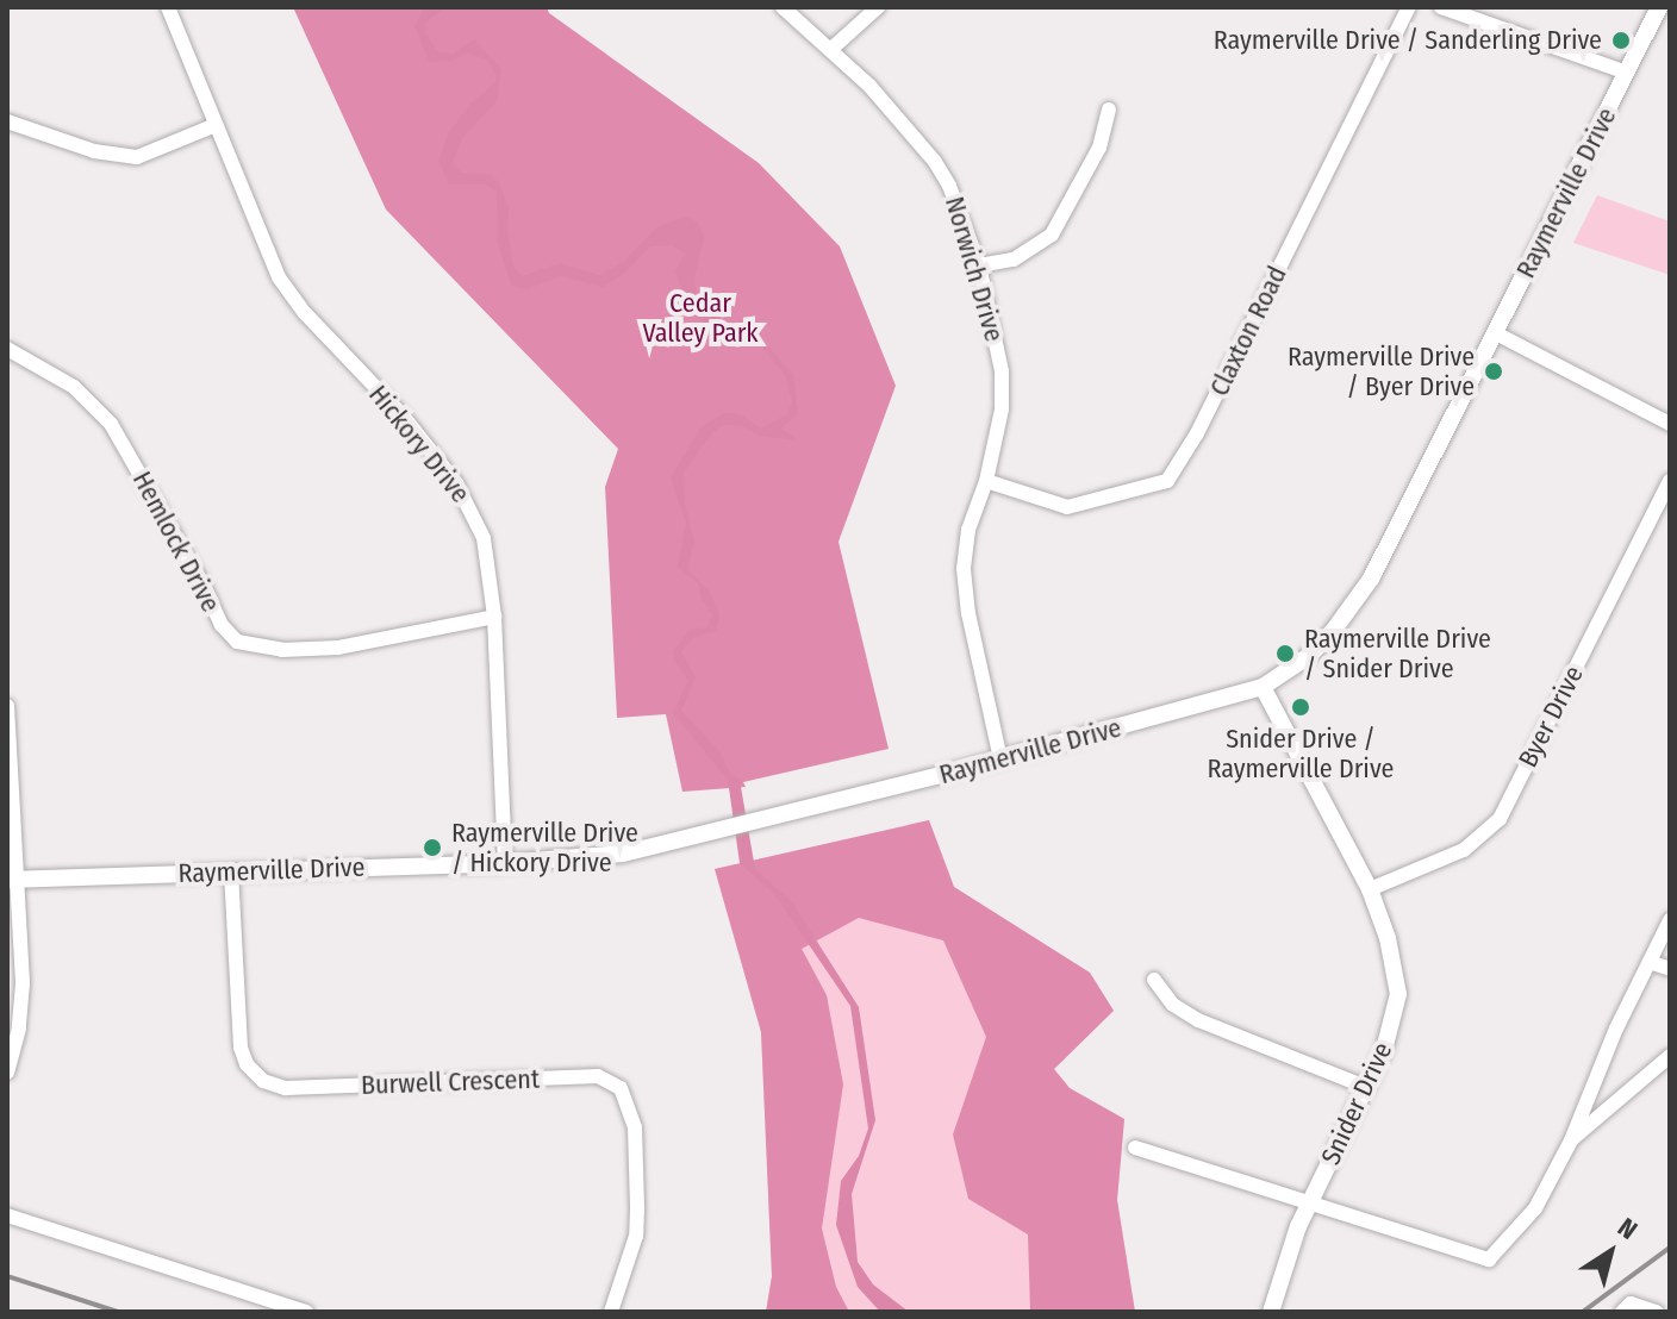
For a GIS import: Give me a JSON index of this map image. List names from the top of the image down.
{
  "streets": {
    "street": [
      "Raymerville Drive",
      "Norwich Drive",
      "Claxton Road",
      "Hickory Drive",
      "Hemlock Drive",
      "Byer Drive",
      "Burwell Crescent",
      "Snider Drive"
    ]
  },
  "crossings": [
    ["Raymerville Drive", "Norwich Drive"],
    ["Raymerville Drive", "Hickory Drive"],
    ["Raymerville Drive", "Burwell Crescent"],
    ["Raymerville Drive", "Snider Drive"],
    ["Norwich Drive", "Claxton Road"],
    ["Hickory Drive", "Hemlock Drive"],
    ["Byer Drive", "Snider Drive"]
  ],
  "parks": ["Cedar Valley Park"],
  "places": [
    "Raymerville Drive / Sanderling Drive",
    "Raymerville Drive / Byer Drive",
    "Raymerville Drive / Snider Drive",
    "Snider Drive / Raymerville Drive",
    "Raymerville Drive / Hickory Drive"
  ],
  "north": "top right"
}
